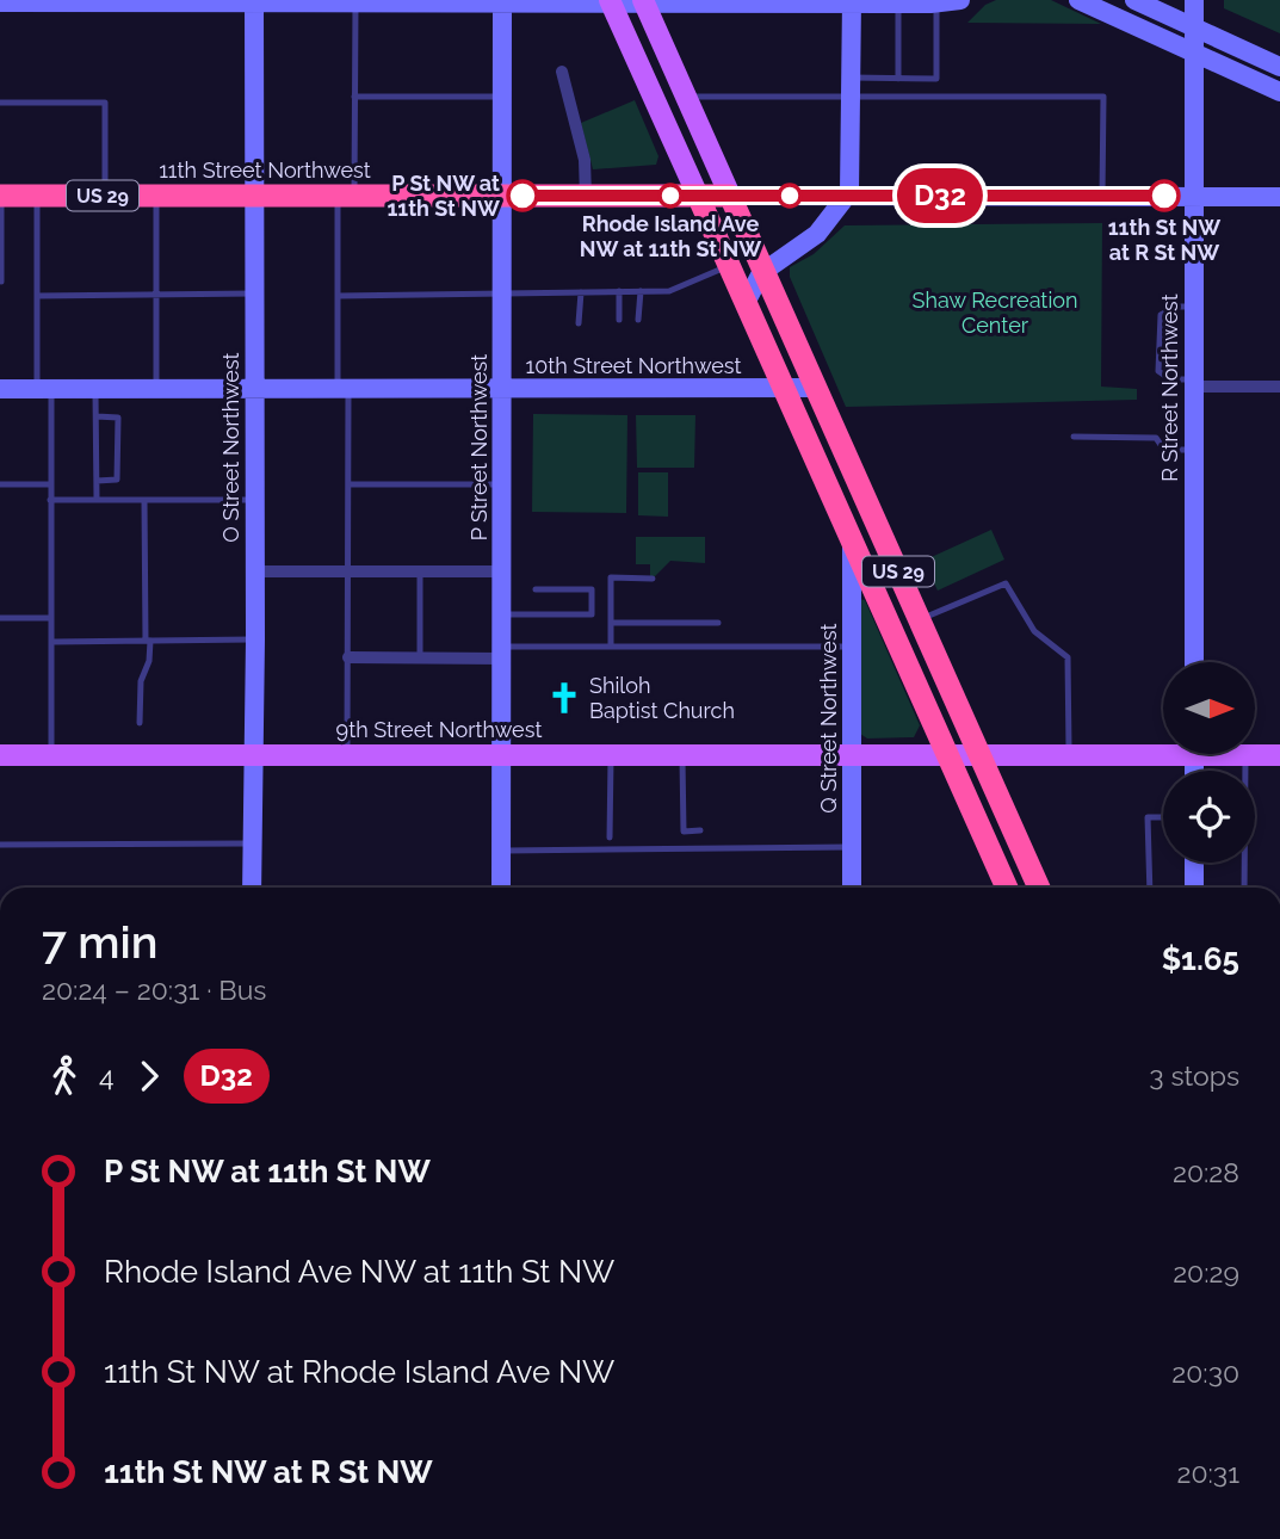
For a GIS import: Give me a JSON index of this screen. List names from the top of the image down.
{
  "streets": {
    "highway": ["11th Street Northwest", "US 29"],
    "main road": ["9th Street Northwest"],
    "street": [
      "10th Street Northwest",
      "R Street Northwest",
      "O Street Northwest",
      "P Street Northwest",
      "Q Street Northwest"
    ]
  },
  "crossings": [
    ["11th Street Northwest", "US 29"],
    ["11th Street Northwest", "R Street Northwest"],
    ["11th Street Northwest", "O Street Northwest"],
    ["11th Street Northwest", "P Street Northwest"],
    ["US 29", "10th Street Northwest"],
    ["US 29", "Q Street Northwest"],
    ["US 29", "9th Street Northwest"],
    ["10th Street Northwest", "O Street Northwest"],
    ["10th Street Northwest", "P Street Northwest"],
    ["O Street Northwest", "9th Street Northwest"],
    ["P Street Northwest", "9th Street Northwest"],
    ["Q Street Northwest", "9th Street Northwest"]
  ],
  "parks": ["Shaw Recreation Center"],
  "places": {
    "other": ["P St NW at 11th St NW", "Rhode Island Ave NW at 11th St NW", "11th St NW at R St NW"],
    "church": ["Shiloh Baptist Church"]
  },
  "lines": ["bus line D32"],
  "north": "right",
  "page": {
    "on_map": "D32",
    "heading": ["7 min", "20:24 – 20:31 · Bus", "$1.65"],
    "legs": ["4", "D32", "3 stops"],
    "list": [
      {
        "name": "P St NW at 11th St NW",
        "value": "20:28"
      },
      {
        "name": "Rhode Island Ave NW at 11th St NW",
        "value": "20:29"
      },
      {
        "name": "11th St NW at Rhode Island Ave NW",
        "value": "20:30"
      },
      {
        "name": "11th St NW at R St NW",
        "value": "20:31"
      }
    ]
  }
}
